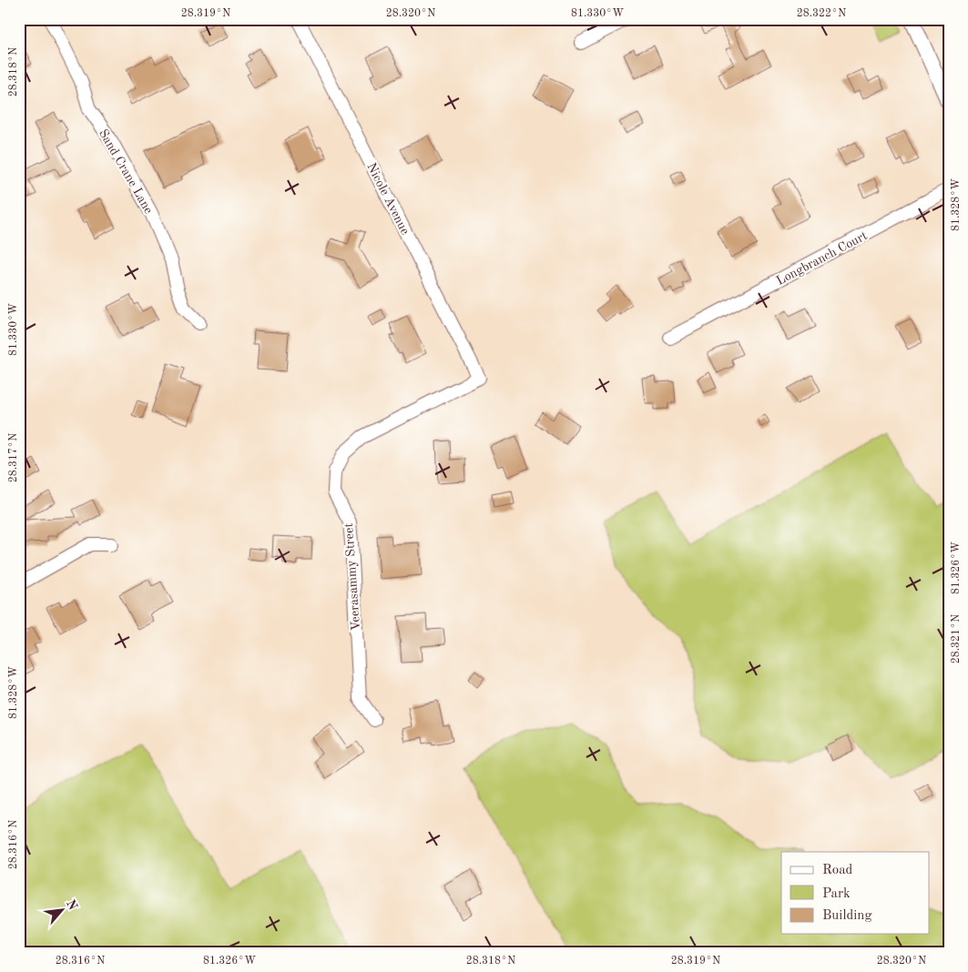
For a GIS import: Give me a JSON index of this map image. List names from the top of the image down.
{
  "streets": {
    "street": [
      "Sand Crane Lane",
      "Nicole Avenue",
      "Longbranch Court",
      "Veerasammy Street"
    ]
  },
  "crossings": [
    ["Nicole Avenue", "Veerasammy Street"]
  ],
  "legend": ["Road", "Park", "Building"],
  "north": "top right",
  "coordinates": [
    "28.319°N",
    "28.320°N",
    "81.330°W",
    "28.322°N",
    "28.318°N",
    "81.328°W",
    "28.317°N",
    "81.326°W",
    "28.321°N",
    "28.316°N"
  ]
}
